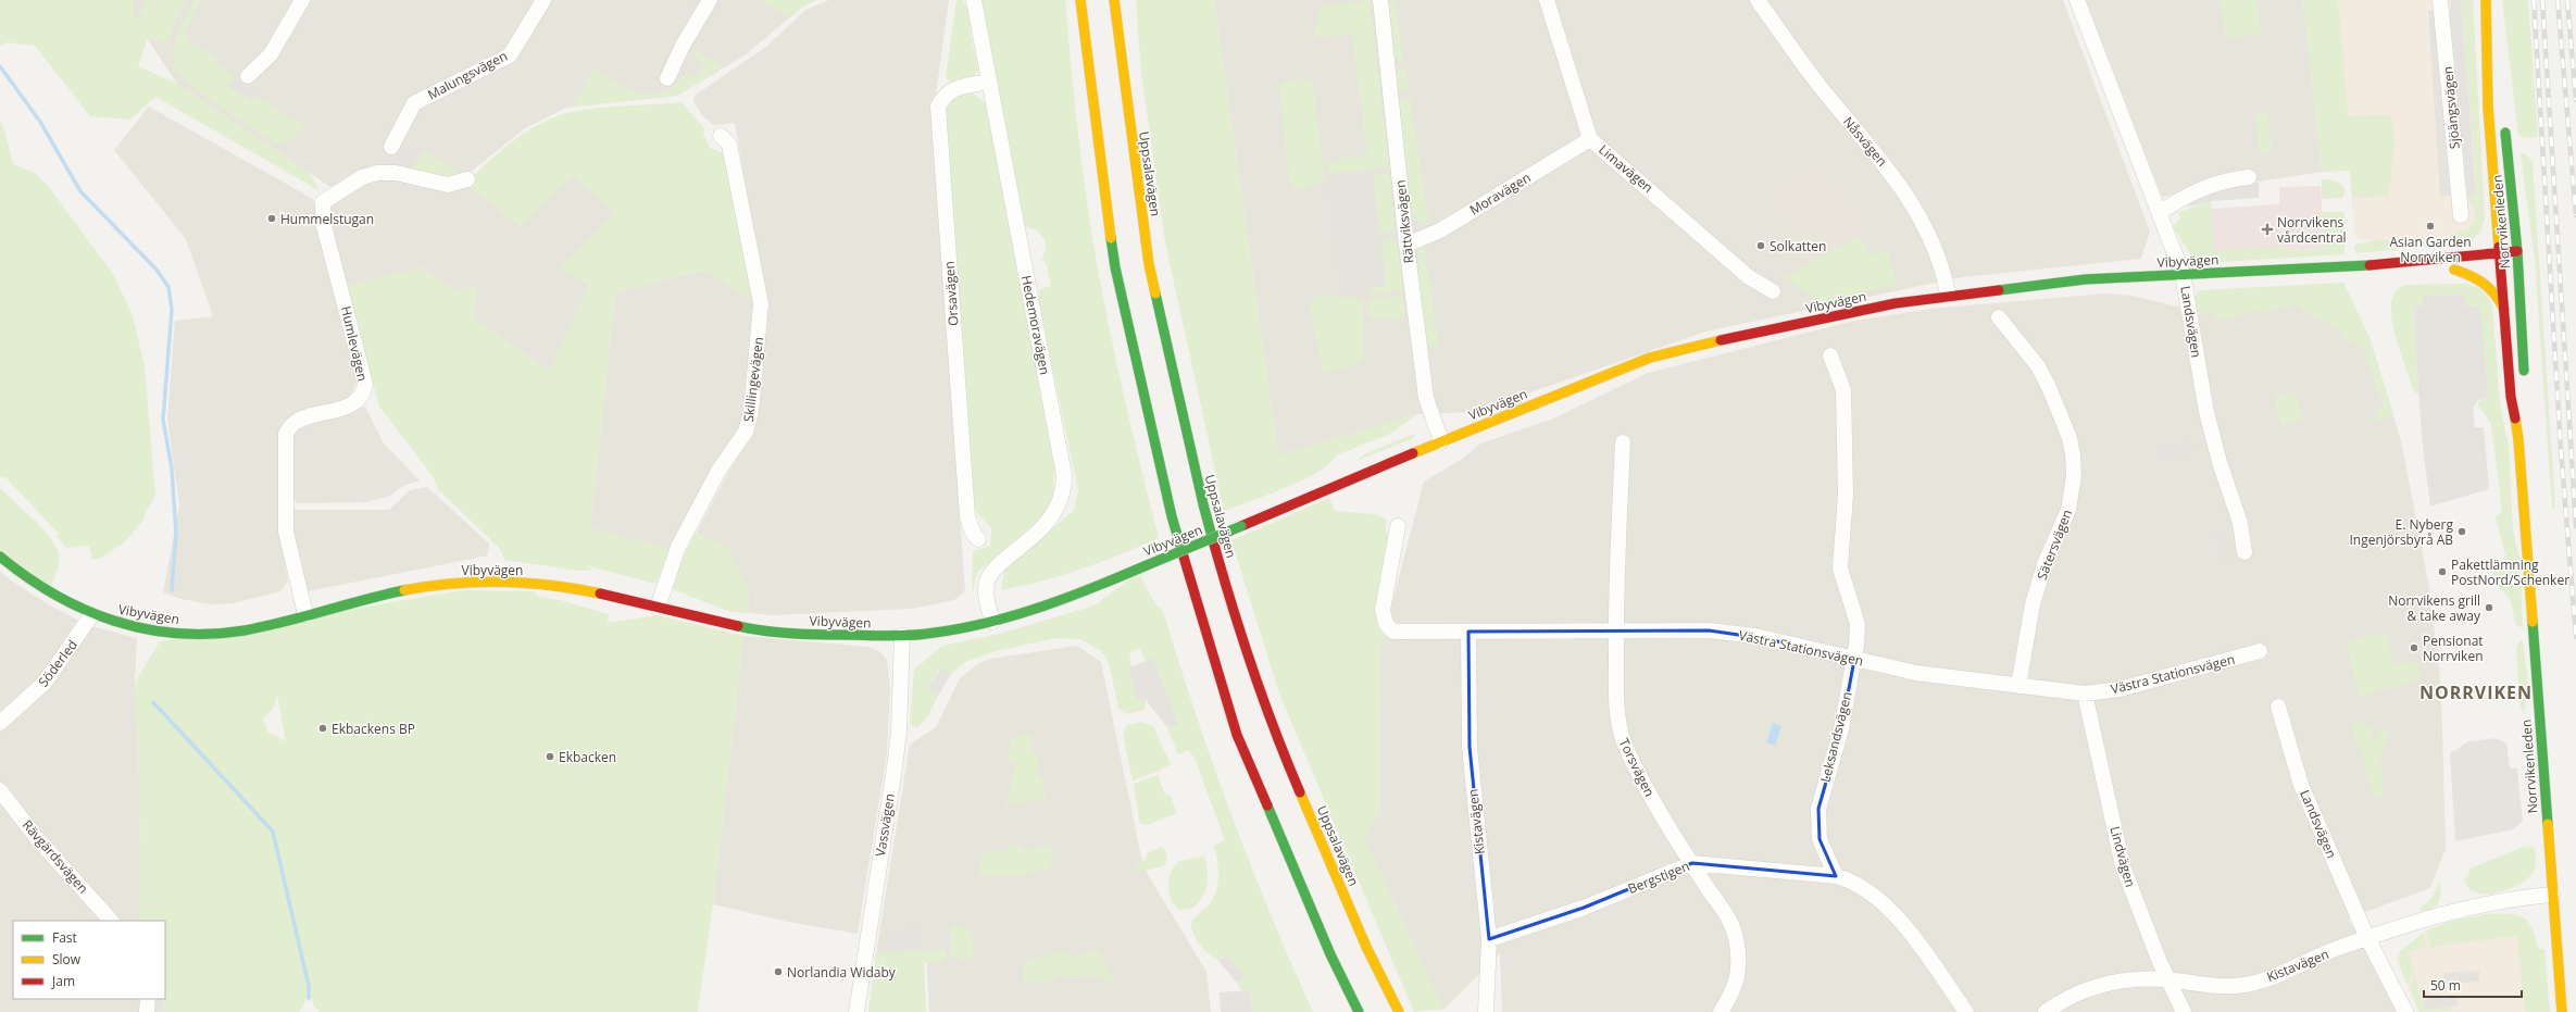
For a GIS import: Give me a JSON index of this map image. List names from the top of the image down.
{
  "streets": {
    "main road": ["Uppsalavägen", "Norrvikenleden", "Vibyvägen"],
    "street": [
      "Malungsvägen",
      "Sjöängsvägen",
      "Nåsvägen",
      "Limavägen",
      "Moravägen",
      "Rättviksvägen",
      "Orsavägen",
      "Landsvägen",
      "Hedemoravägen",
      "Humlevägen",
      "Skillingevägen",
      "Sätersvägen",
      "Västra Stationsvägen",
      "Söderled",
      "Leksandsvägen",
      "Torsvägen",
      "Kistavägen",
      "Vassvägen",
      "Rävgärdsvägen",
      "Lindvägen",
      "Bergstigen"
    ]
  },
  "crossings": [
    ["Nåsvägen", "Vibyvägen"],
    ["Limavägen", "Moravägen"],
    ["Moravägen", "Rättviksvägen"],
    ["Rättviksvägen", "Vibyvägen"],
    ["Norrvikenleden", "Vibyvägen"],
    ["Norrvikenleden", "Kistavägen"],
    ["Vibyvägen", "Landsvägen"],
    ["Vibyvägen", "Hedemoravägen"],
    ["Vibyvägen", "Humlevägen"],
    ["Vibyvägen", "Skillingevägen"],
    ["Vibyvägen", "Söderled"],
    ["Vibyvägen", "Vassvägen"],
    ["Orsavägen", "Hedemoravägen"],
    ["Landsvägen", "Kistavägen"],
    ["Sätersvägen", "Västra Stationsvägen"],
    ["Västra Stationsvägen", "Leksandsvägen"],
    ["Västra Stationsvägen", "Torsvägen"],
    ["Västra Stationsvägen", "Kistavägen"],
    ["Västra Stationsvägen", "Lindvägen"],
    ["Leksandsvägen", "Bergstigen"],
    ["Torsvägen", "Bergstigen"],
    ["Kistavägen", "Lindvägen"],
    ["Kistavägen", "Bergstigen"]
  ],
  "districts": ["NORRVIKEN"],
  "places": {
    "other": [
      "Hummelstugan",
      "Asian Garden Norrviken",
      "Solkatten",
      "E. Nyberg Ingenjörsbyrå AB",
      "Pakettlämning PostNord/Schenker",
      "Norrvikens grill & take away",
      "Pensionat Norrviken",
      "Ekbackens BP",
      "Ekbacken",
      "Norlandia Widaby"
    ],
    "health": ["Norrvikens vårdcentral"]
  },
  "legend": ["Fast", "Slow", "Jam"],
  "scale_bar": "50 m"
}
